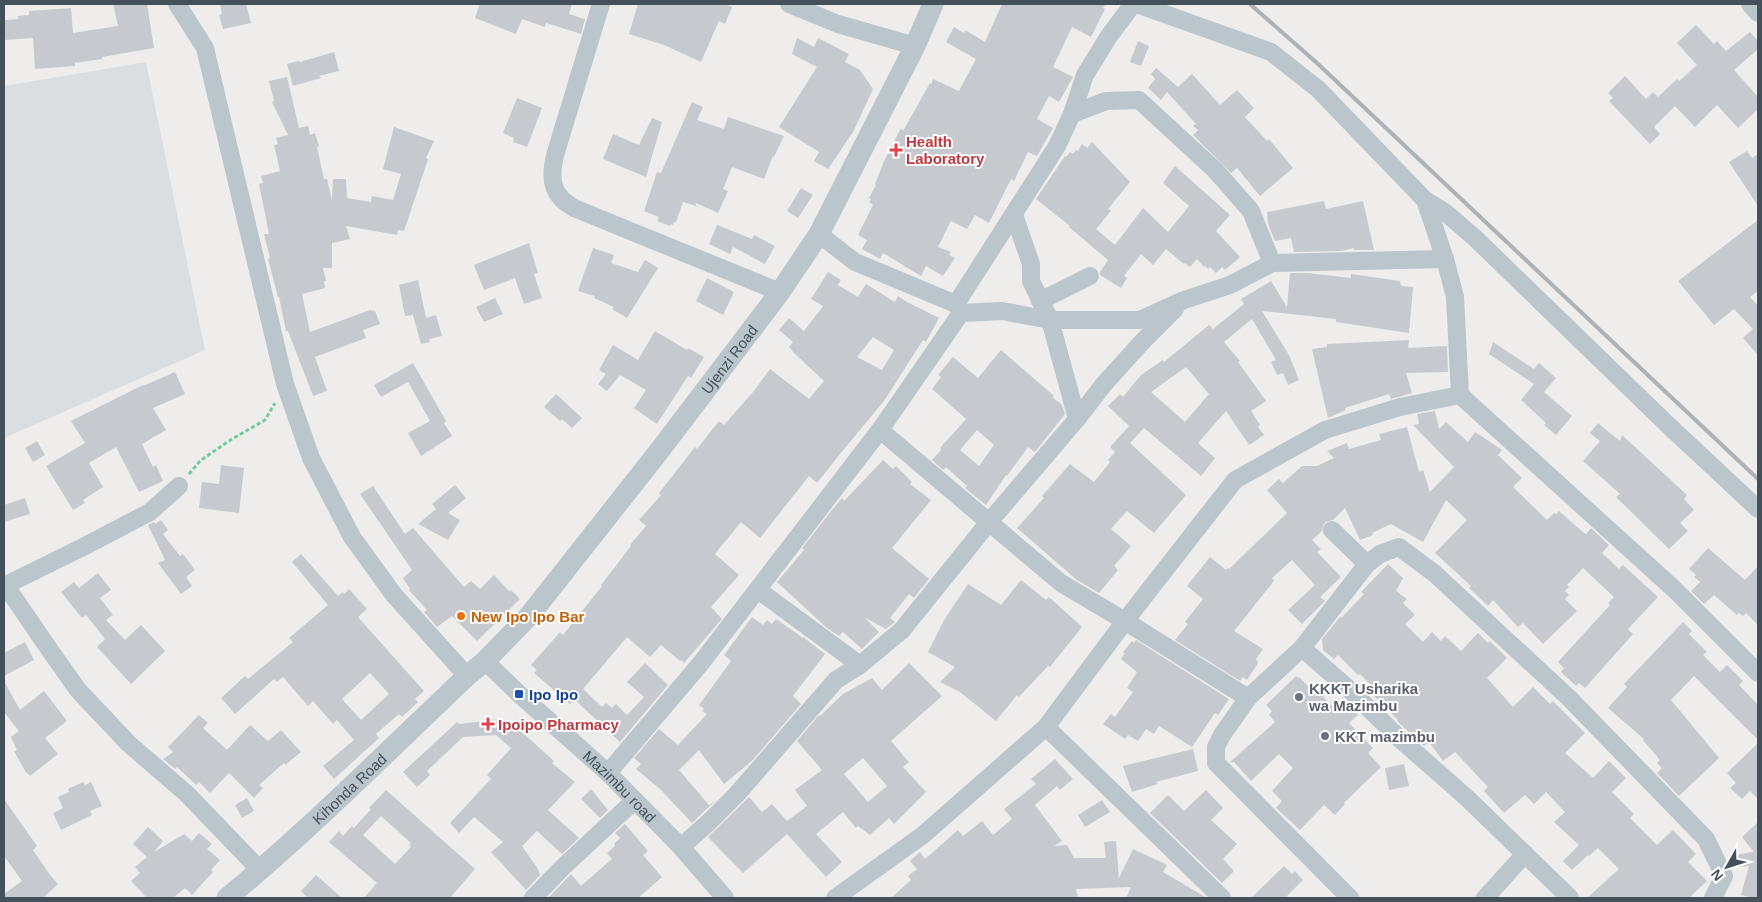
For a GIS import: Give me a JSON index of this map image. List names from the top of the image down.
{
  "streets": {
    "street": ["Ujenzi Road", "Mazimbu road", "Kihonda Road"]
  },
  "crossings": [
    ["Ujenzi Road", "Mazimbu road"],
    ["Ujenzi Road", "Kihonda Road"]
  ],
  "places": {
    "health": ["Health Laboratory", "Ipoipo Pharmacy"],
    "other": ["New Ipo Ipo Bar", "KKKT Usharika wa Mazimbu", "KKT mazimbu"],
    "transit": ["Ipo Ipo"]
  },
  "north": "bottom left"
}
